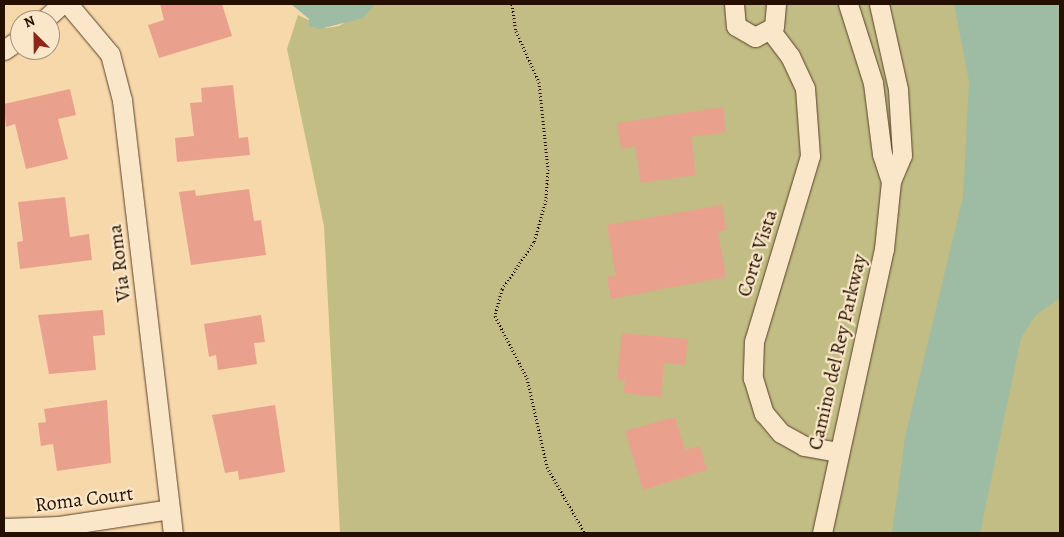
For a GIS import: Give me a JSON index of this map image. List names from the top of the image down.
{
  "streets": {
    "street": [
      "Corte Vista",
      "Via Roma",
      "Camino del Rey Parkway",
      "Roma Court"
    ]
  },
  "crossings": [
    ["Corte Vista", "Camino del Rey Parkway"],
    ["Via Roma", "Roma Court"]
  ],
  "north": "top left"
}
